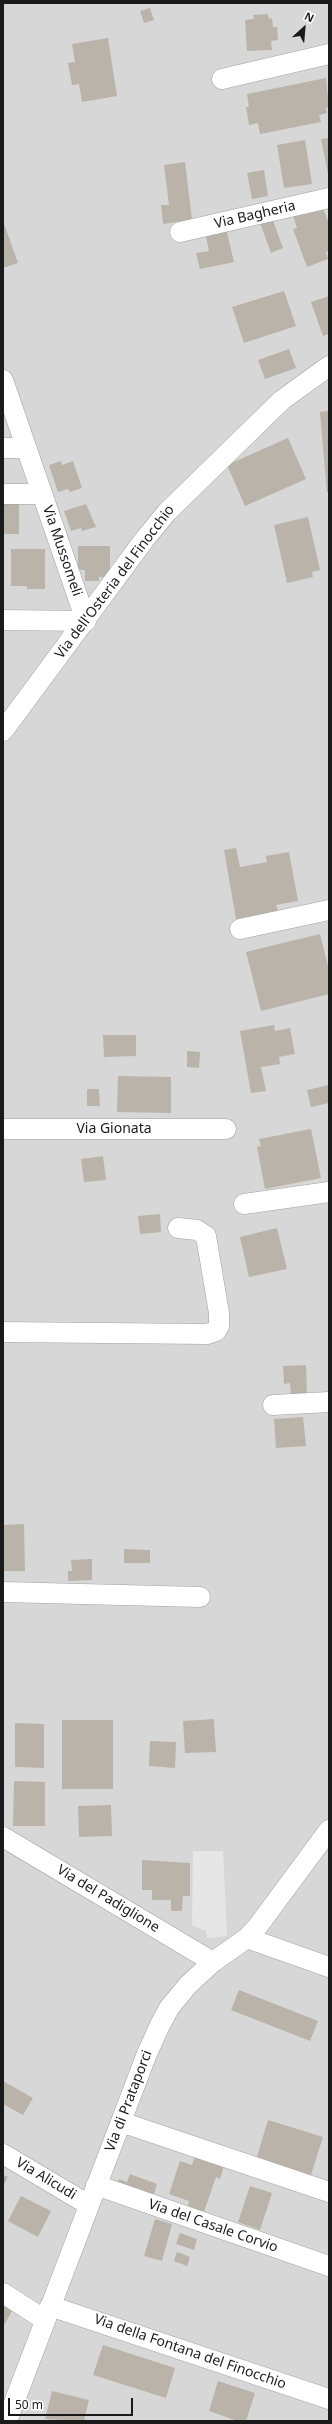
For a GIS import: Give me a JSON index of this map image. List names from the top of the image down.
{
  "streets": {
    "street": [
      "Via Bagheria",
      "Via Mussomeli",
      "Via dell'Osteria del Finocchio",
      "Via Gionata",
      "Via del Padiglione",
      "Via di Prataporci",
      "Via Alicudi",
      "Via del Casale Corvio",
      "Via della Fontana del Finocchio"
    ]
  },
  "crossings": [
    ["Via Mussomeli", "Via dell'Osteria del Finocchio"],
    ["Via del Padiglione", "Via di Prataporci"],
    ["Via di Prataporci", "Via Alicudi"],
    ["Via di Prataporci", "Via del Casale Corvio"],
    ["Via di Prataporci", "Via della Fontana del Finocchio"]
  ],
  "scale_bar": "50 m",
  "north": "top right"
}
